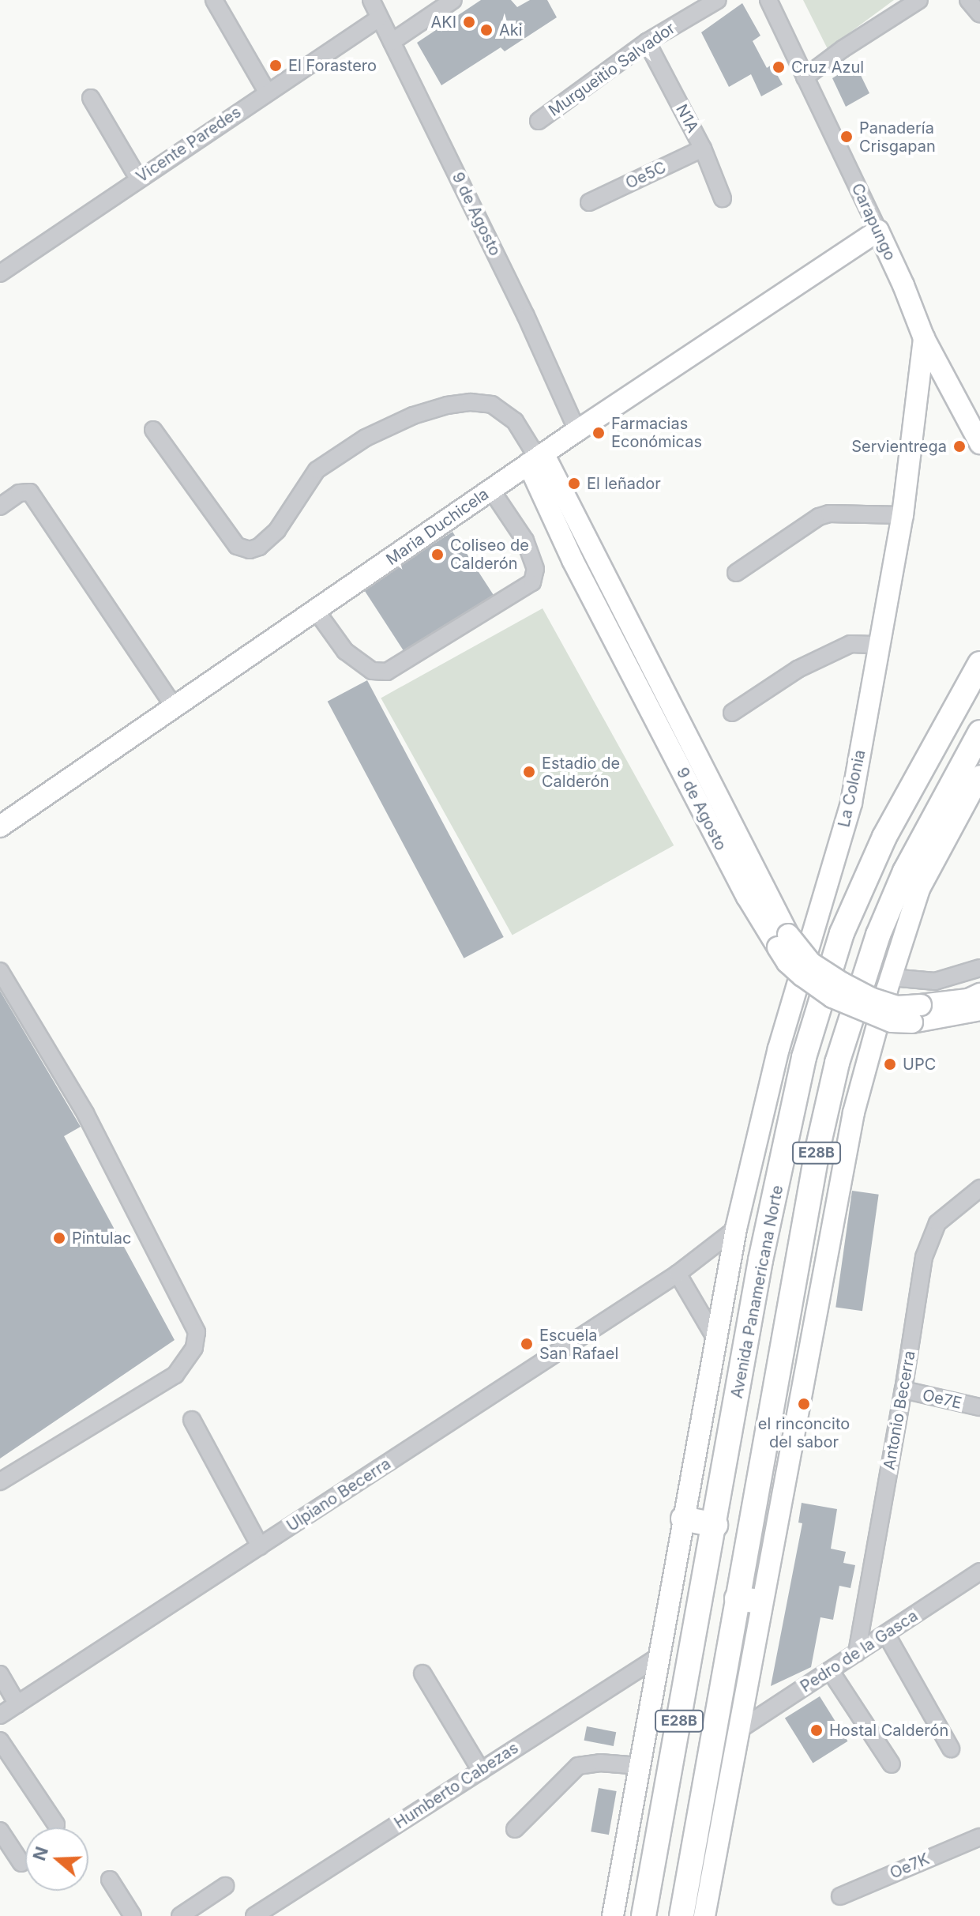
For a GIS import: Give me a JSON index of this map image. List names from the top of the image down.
{
  "streets": {
    "highway": ["E28B", "Avenida Panamericana Norte"],
    "main road": [
      "9 de Agosto",
      "Carapungo",
      "Maria Duchicela",
      "La Colonia"
    ],
    "street": [
      "Murgueitio Salvador",
      "N1A",
      "Vicente Paredes",
      "Oe5C",
      "Oe7E",
      "Antonio Becerra",
      "Ulpiano Becerra",
      "Pedro de la Gasca",
      "Humberto Cabezas",
      "Oe7K"
    ]
  },
  "crossings": [
    ["Murgueitio Salvador", "N1A"],
    ["N1A", "Oe5C"],
    ["Vicente Paredes", "9 de Agosto"],
    ["9 de Agosto", "Maria Duchicela"],
    ["Carapungo", "Maria Duchicela"],
    ["Carapungo", "La Colonia"],
    ["La Colonia", "Avenida Panamericana Norte"],
    ["La Colonia", "Ulpiano Becerra"],
    ["Avenida Panamericana Norte", "Ulpiano Becerra"],
    ["Avenida Panamericana Norte", "Humberto Cabezas"],
    ["Oe7E", "Antonio Becerra"],
    ["Antonio Becerra", "Pedro de la Gasca"]
  ],
  "places": [
    "AKI",
    "Aki",
    "El Forastero",
    "Cruz Azul",
    "Panadería Crisgapan",
    "Farmacias Económicas",
    "Servientrega",
    "El leñador",
    "Coliseo de Calderón",
    "Estadio de Calderón",
    "UPC",
    "Pintulac",
    "Escuela San Rafael",
    "el rinconcito del sabor",
    "Hostal Calderón"
  ],
  "north": "left"
}
